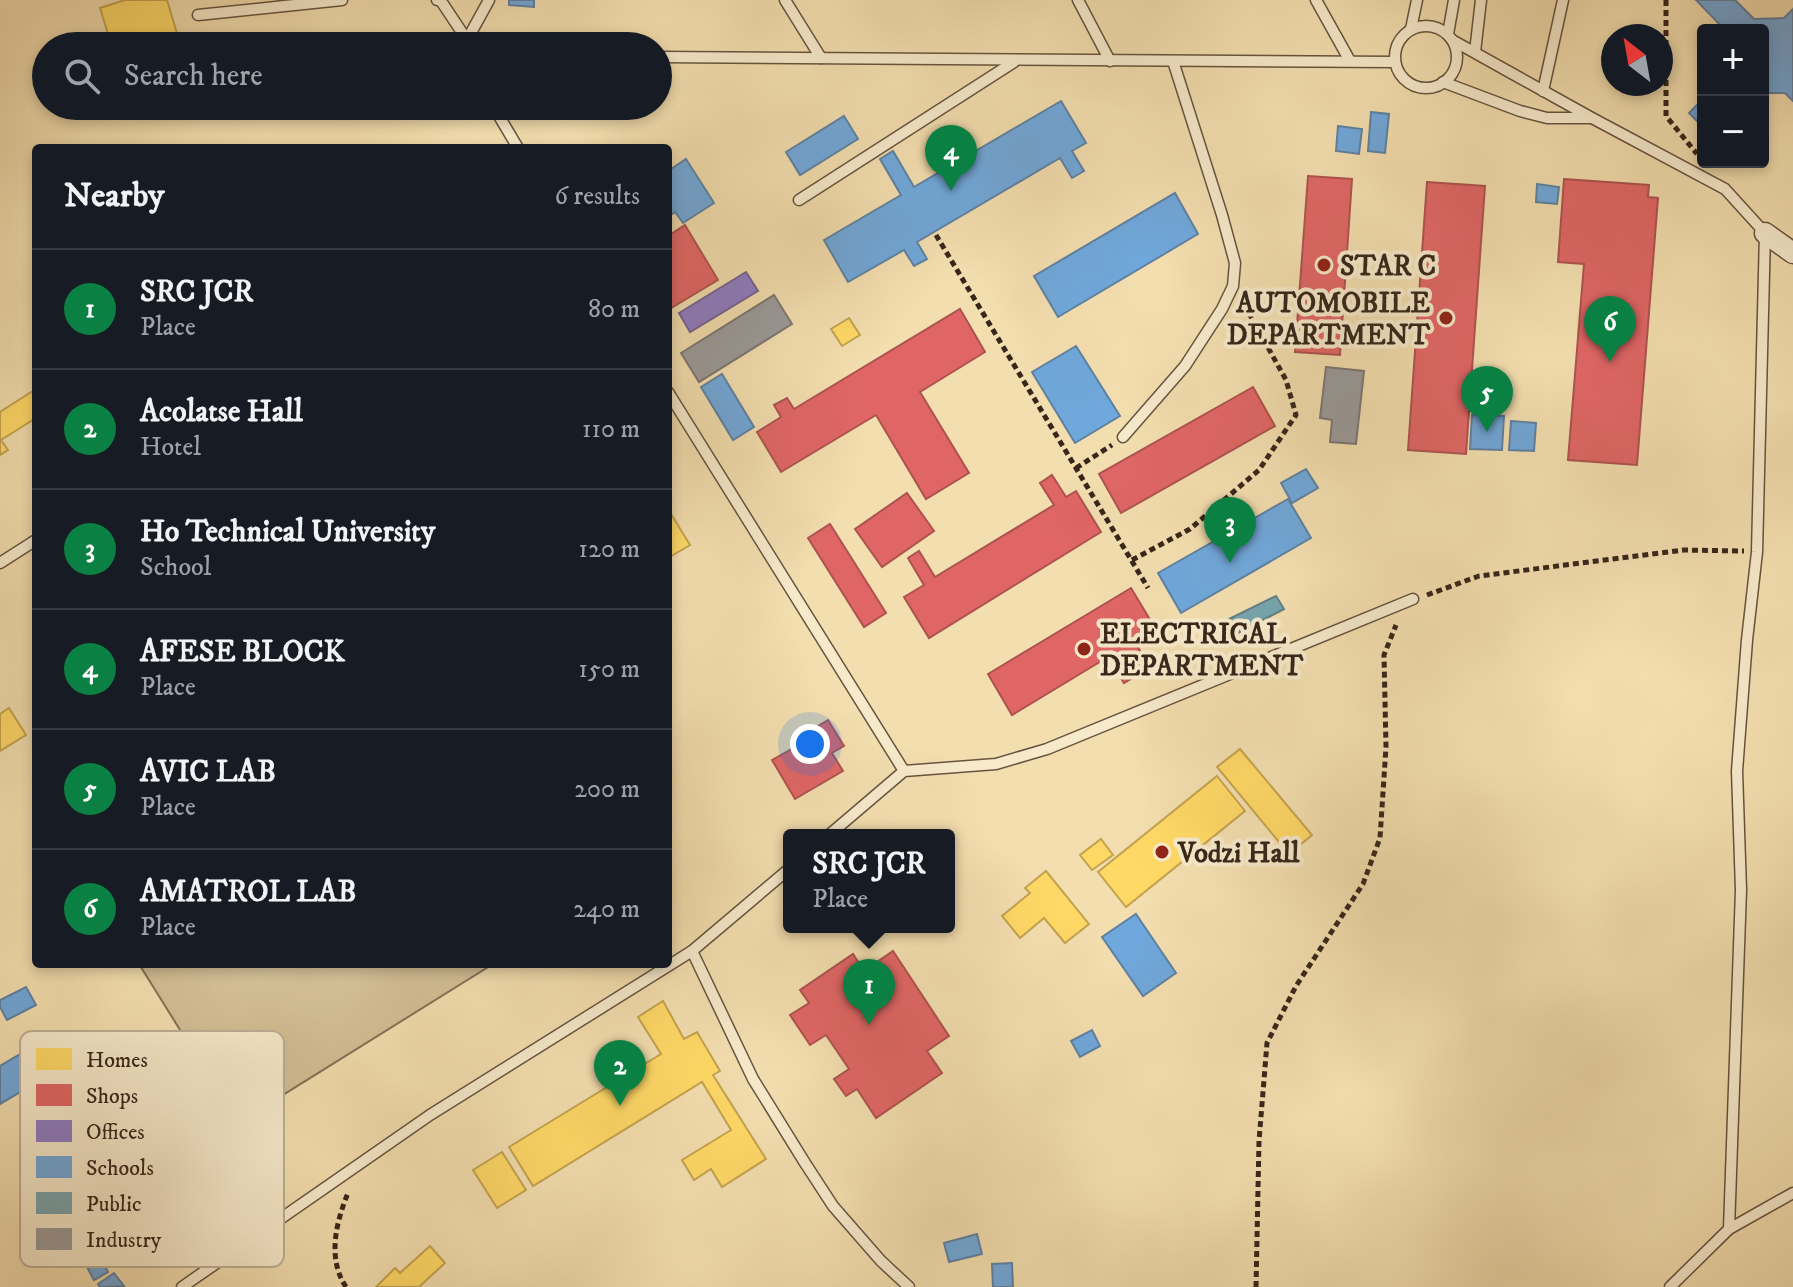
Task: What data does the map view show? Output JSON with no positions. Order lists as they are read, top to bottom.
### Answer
{
  "places": [
    "STAR C",
    "AUTOMOBILE DEPARTMENT",
    "ELECTRICAL DEPARTMENT",
    "Vodzi Hall"
  ],
  "legend": [
    "Homes",
    "Shops",
    "Offices",
    "Schools",
    "Public",
    "Industry"
  ],
  "north": "top left",
  "page": {
    "map_buttons": ["+", "−"],
    "search": "Search here",
    "pins": [
      "4",
      "6",
      "5",
      "3",
      "1",
      "2"
    ],
    "heading": ["Nearby", "6 results"],
    "list": [
      {
        "mark": "1",
        "name": "SRC JCR",
        "note": "Place",
        "value": "80 m"
      },
      {
        "mark": "2",
        "name": "Acolatse Hall",
        "note": "Hotel",
        "value": "110 m"
      },
      {
        "mark": "3",
        "name": "Ho Technical University",
        "note": "School",
        "value": "120 m"
      },
      {
        "mark": "4",
        "name": "AFESE BLOCK",
        "note": "Place",
        "value": "150 m"
      },
      {
        "mark": "5",
        "name": "AVIC LAB",
        "note": "Place",
        "value": "200 m"
      },
      {
        "mark": "6",
        "name": "AMATROL LAB",
        "note": "Place",
        "value": "240 m"
      }
    ],
    "popup": ["SRC JCR", "Place"]
  }
}
